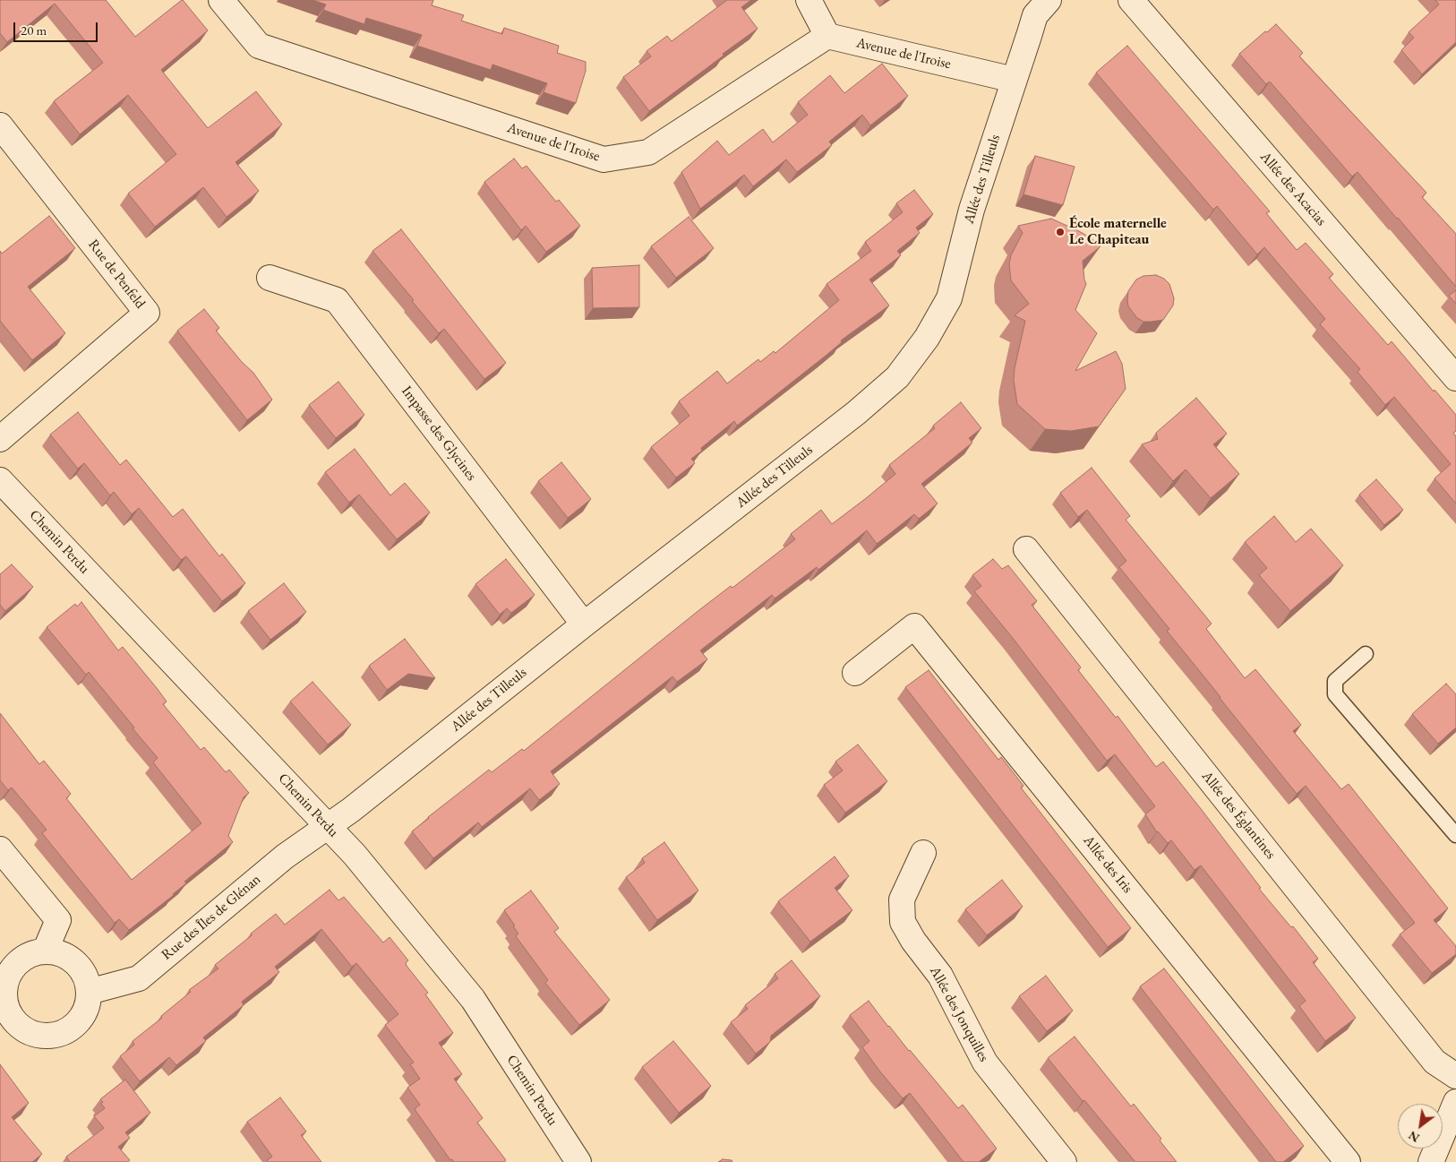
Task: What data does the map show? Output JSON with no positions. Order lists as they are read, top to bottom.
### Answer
{
  "streets": {
    "street": [
      "Avenue de l'Iroise",
      "Allée des Tilleuls",
      "Allée des Acacias",
      "Rue de Penfeld",
      "Impasse des Glycines",
      "Chemin Perdu",
      "Allée des Églantines",
      "Allée des Iris",
      "Rue des Îles de Glénan",
      "Allée des Jonquilles"
    ]
  },
  "crossings": [
    ["Avenue de l'Iroise", "Allée des Tilleuls"],
    ["Allée des Tilleuls", "Impasse des Glycines"],
    ["Allée des Tilleuls", "Chemin Perdu"],
    ["Allée des Tilleuls", "Rue des Îles de Glénan"],
    ["Chemin Perdu", "Rue des Îles de Glénan"]
  ],
  "places": ["École maternelle Le Chapiteau"],
  "scale_bar": "20 m",
  "north": "bottom left"
}
